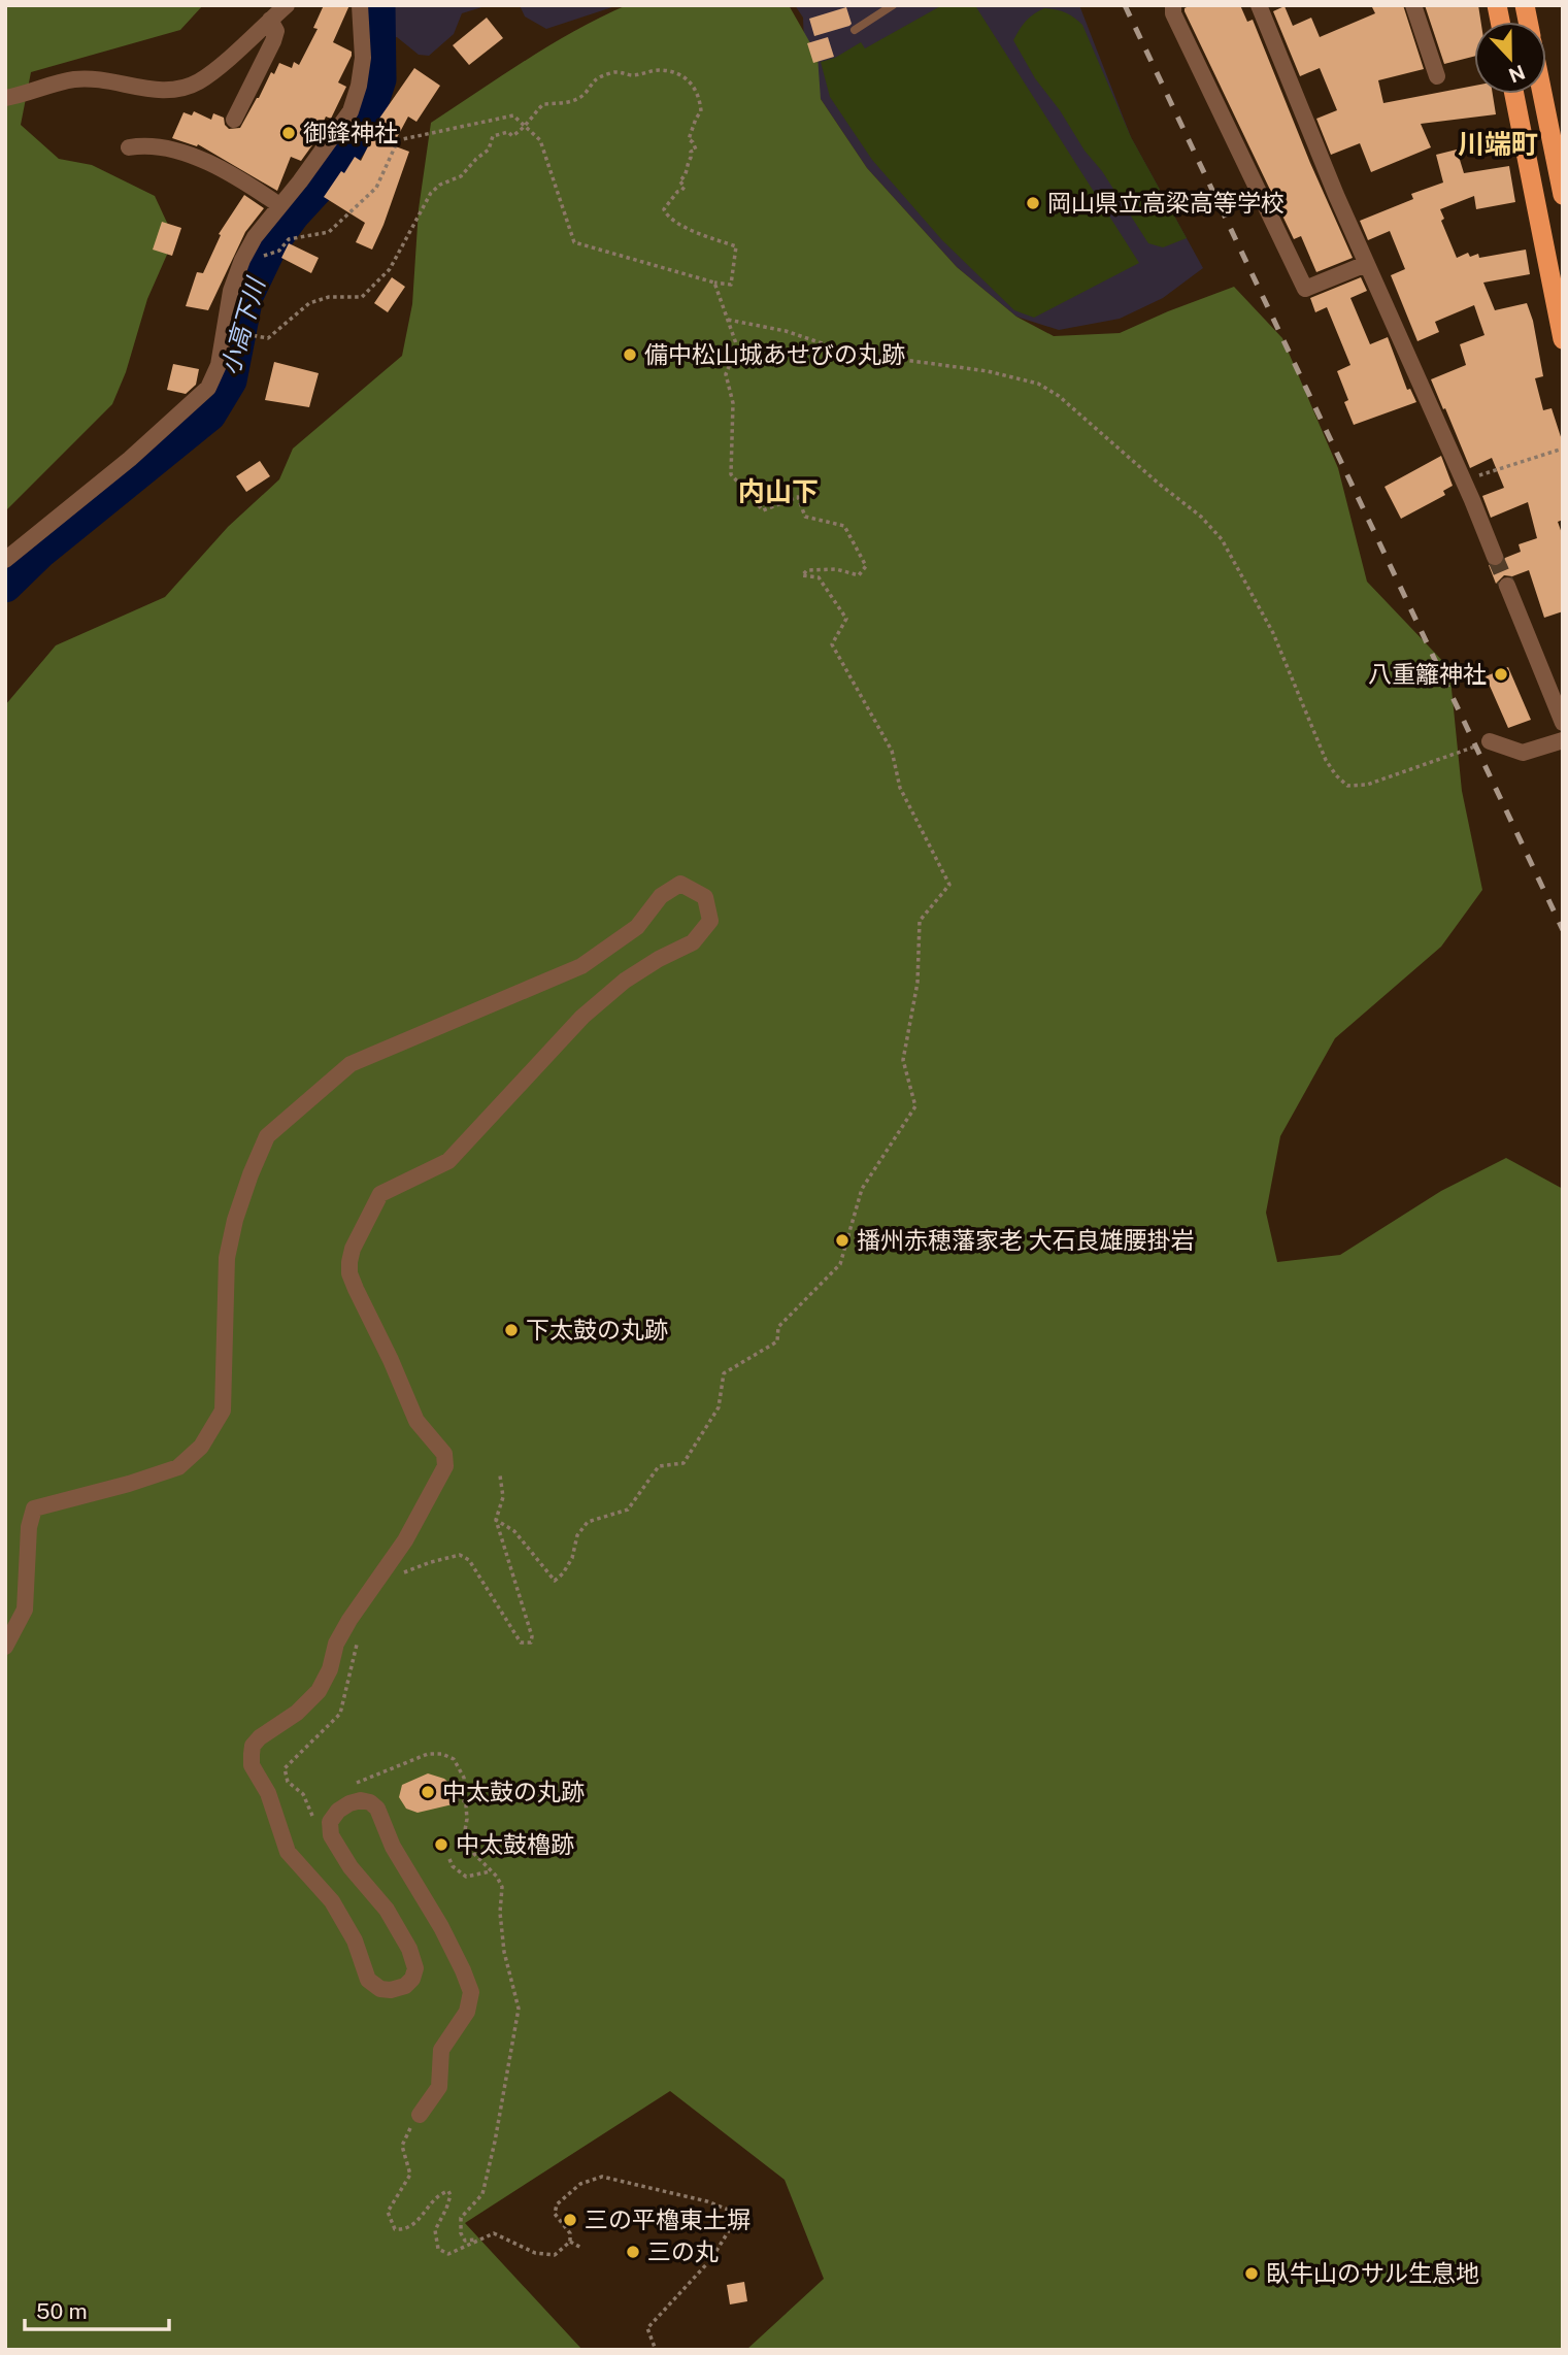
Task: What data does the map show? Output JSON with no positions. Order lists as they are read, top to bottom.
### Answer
{
  "districts": ["川端町", "内山下"],
  "water": ["小高下川"],
  "places": [
    "御鋒神社",
    "岡山県立高梁高等学校",
    "備中松山城あせびの丸跡",
    "八重籬神社",
    "播州赤穂藩家老 大石良雄腰掛岩",
    "下太鼓の丸跡",
    "中太鼓の丸跡",
    "中太鼓櫓跡",
    "三の平櫓東土塀",
    "三の丸",
    "臥牛山のサル生息地"
  ],
  "scale_bar": "50 m",
  "north": "bottom"
}
